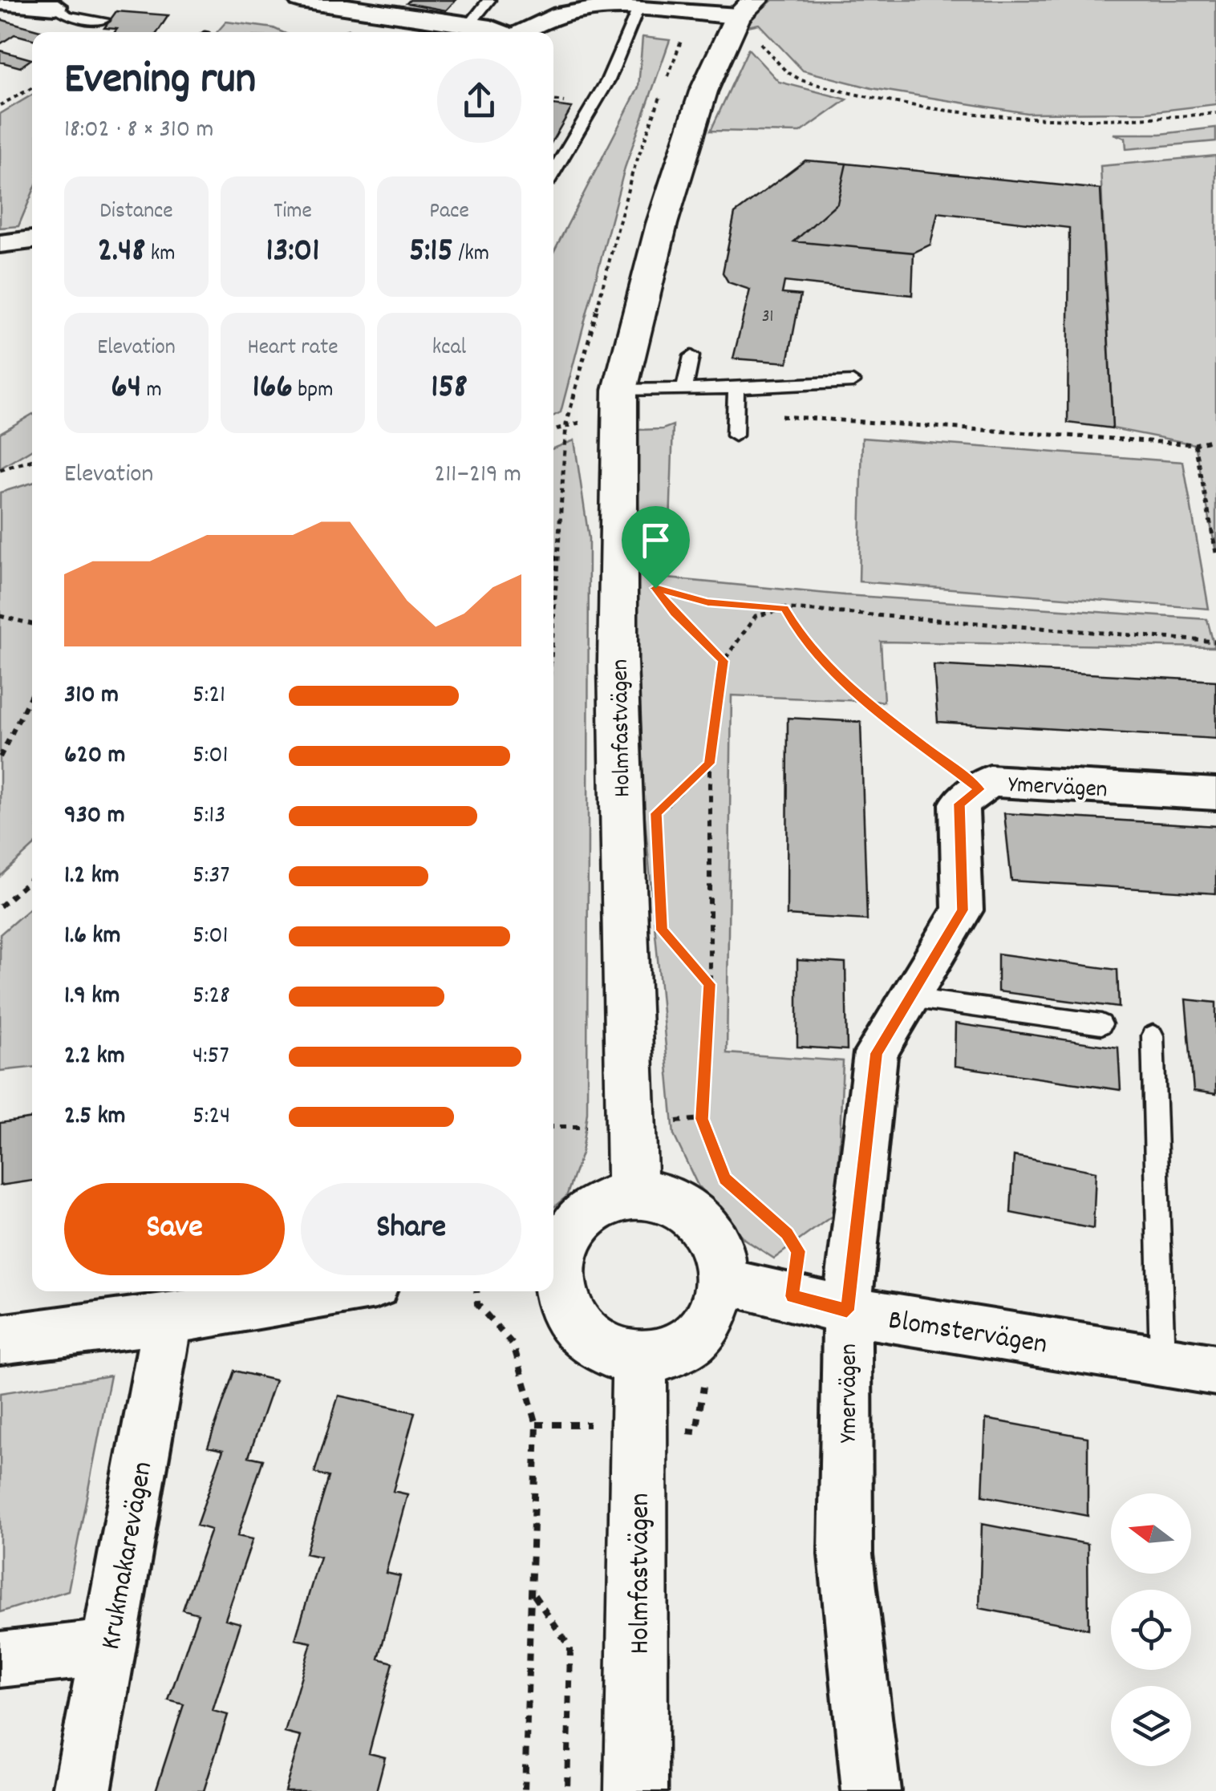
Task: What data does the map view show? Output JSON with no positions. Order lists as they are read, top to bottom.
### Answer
{
  "streets": {
    "street": [
      "Holmfastvägen",
      "Ymervägen",
      "Blomstervägen",
      "Krukmakarevägen"
    ]
  },
  "crossings": [
    ["Ymervägen", "Blomstervägen"]
  ],
  "house_numbers": ["31"],
  "north": "left",
  "page": {
    "heading": ["Evening run", "18:02 · 8 × 310 m"],
    "stats": [
      ["Distance", "2.48 km"],
      ["Time", "13:01"],
      ["Pace", "5:15 /km"],
      ["Elevation", "64 m"],
      ["Heart rate", "166 bpm"],
      ["kcal", "158"]
    ],
    "chart": ["Elevation", "211–219 m"],
    "list": [
      {
        "name": "310 m",
        "note": "5:21"
      },
      {
        "name": "620 m",
        "note": "5:01"
      },
      {
        "name": "930 m",
        "note": "5:13"
      },
      {
        "name": "1.2 km",
        "note": "5:37"
      },
      {
        "name": "1.6 km",
        "note": "5:01"
      },
      {
        "name": "1.9 km",
        "note": "5:28"
      },
      {
        "name": "2.2 km",
        "note": "4:57"
      },
      {
        "name": "2.5 km",
        "note": "5:24"
      }
    ],
    "buttons": ["Save", "Share"]
  }
}
